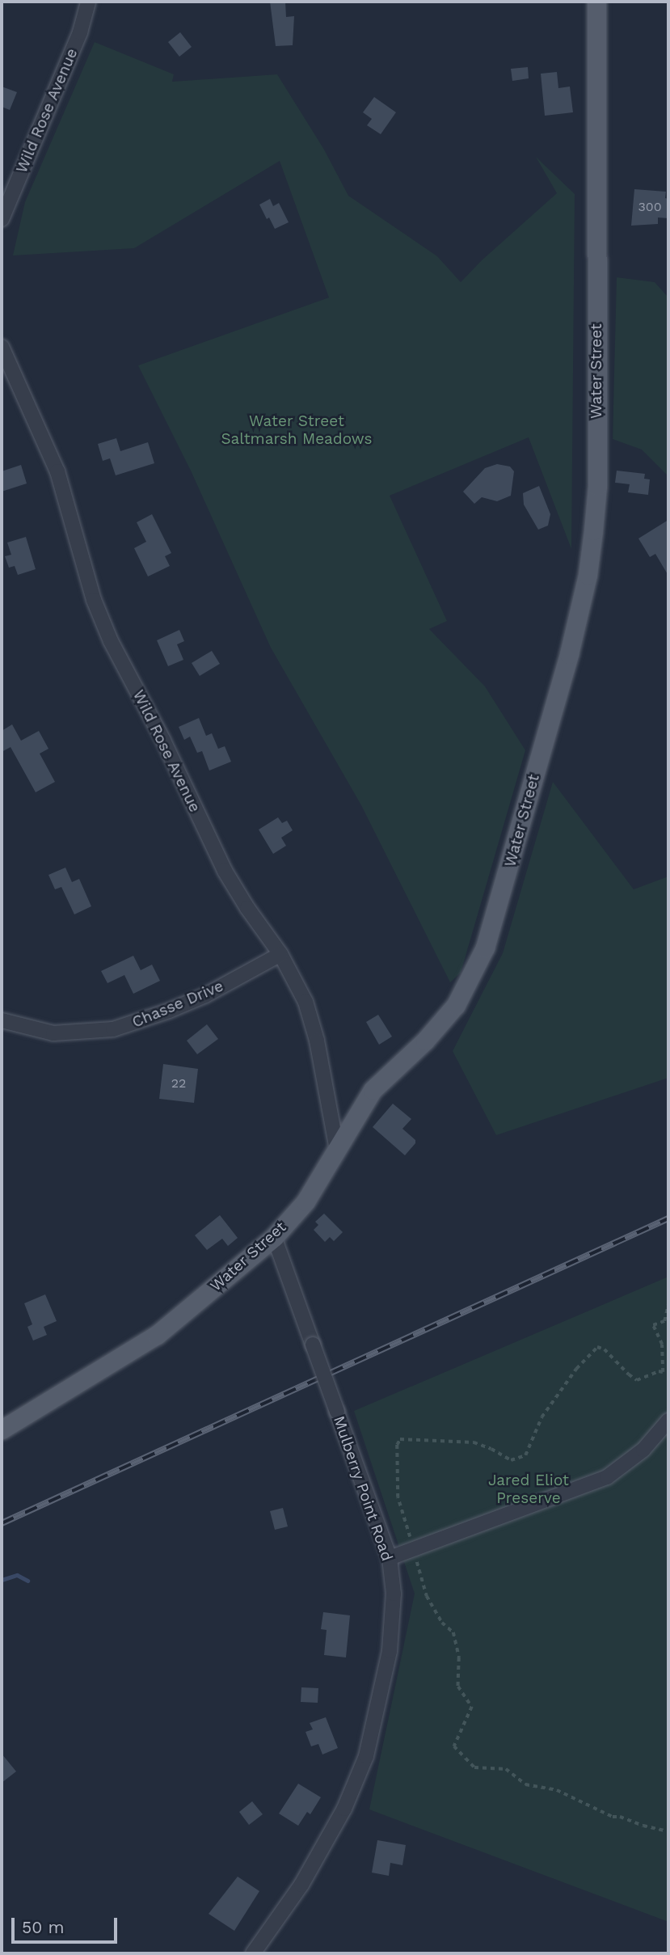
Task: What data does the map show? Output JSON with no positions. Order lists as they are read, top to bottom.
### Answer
{
  "streets": {
    "main road": ["Water Street"],
    "street": ["Wild Rose Avenue", "Chasse Drive", "Mulberry Point Road"]
  },
  "crossings": [
    ["Wild Rose Avenue", "Water Street"],
    ["Wild Rose Avenue", "Chasse Drive"],
    ["Water Street", "Mulberry Point Road"]
  ],
  "parks": ["Water Street Saltmarsh Meadows", "Jared Eliot Preserve"],
  "house_numbers": ["300", "22"],
  "scale_bar": "50 m"
}
